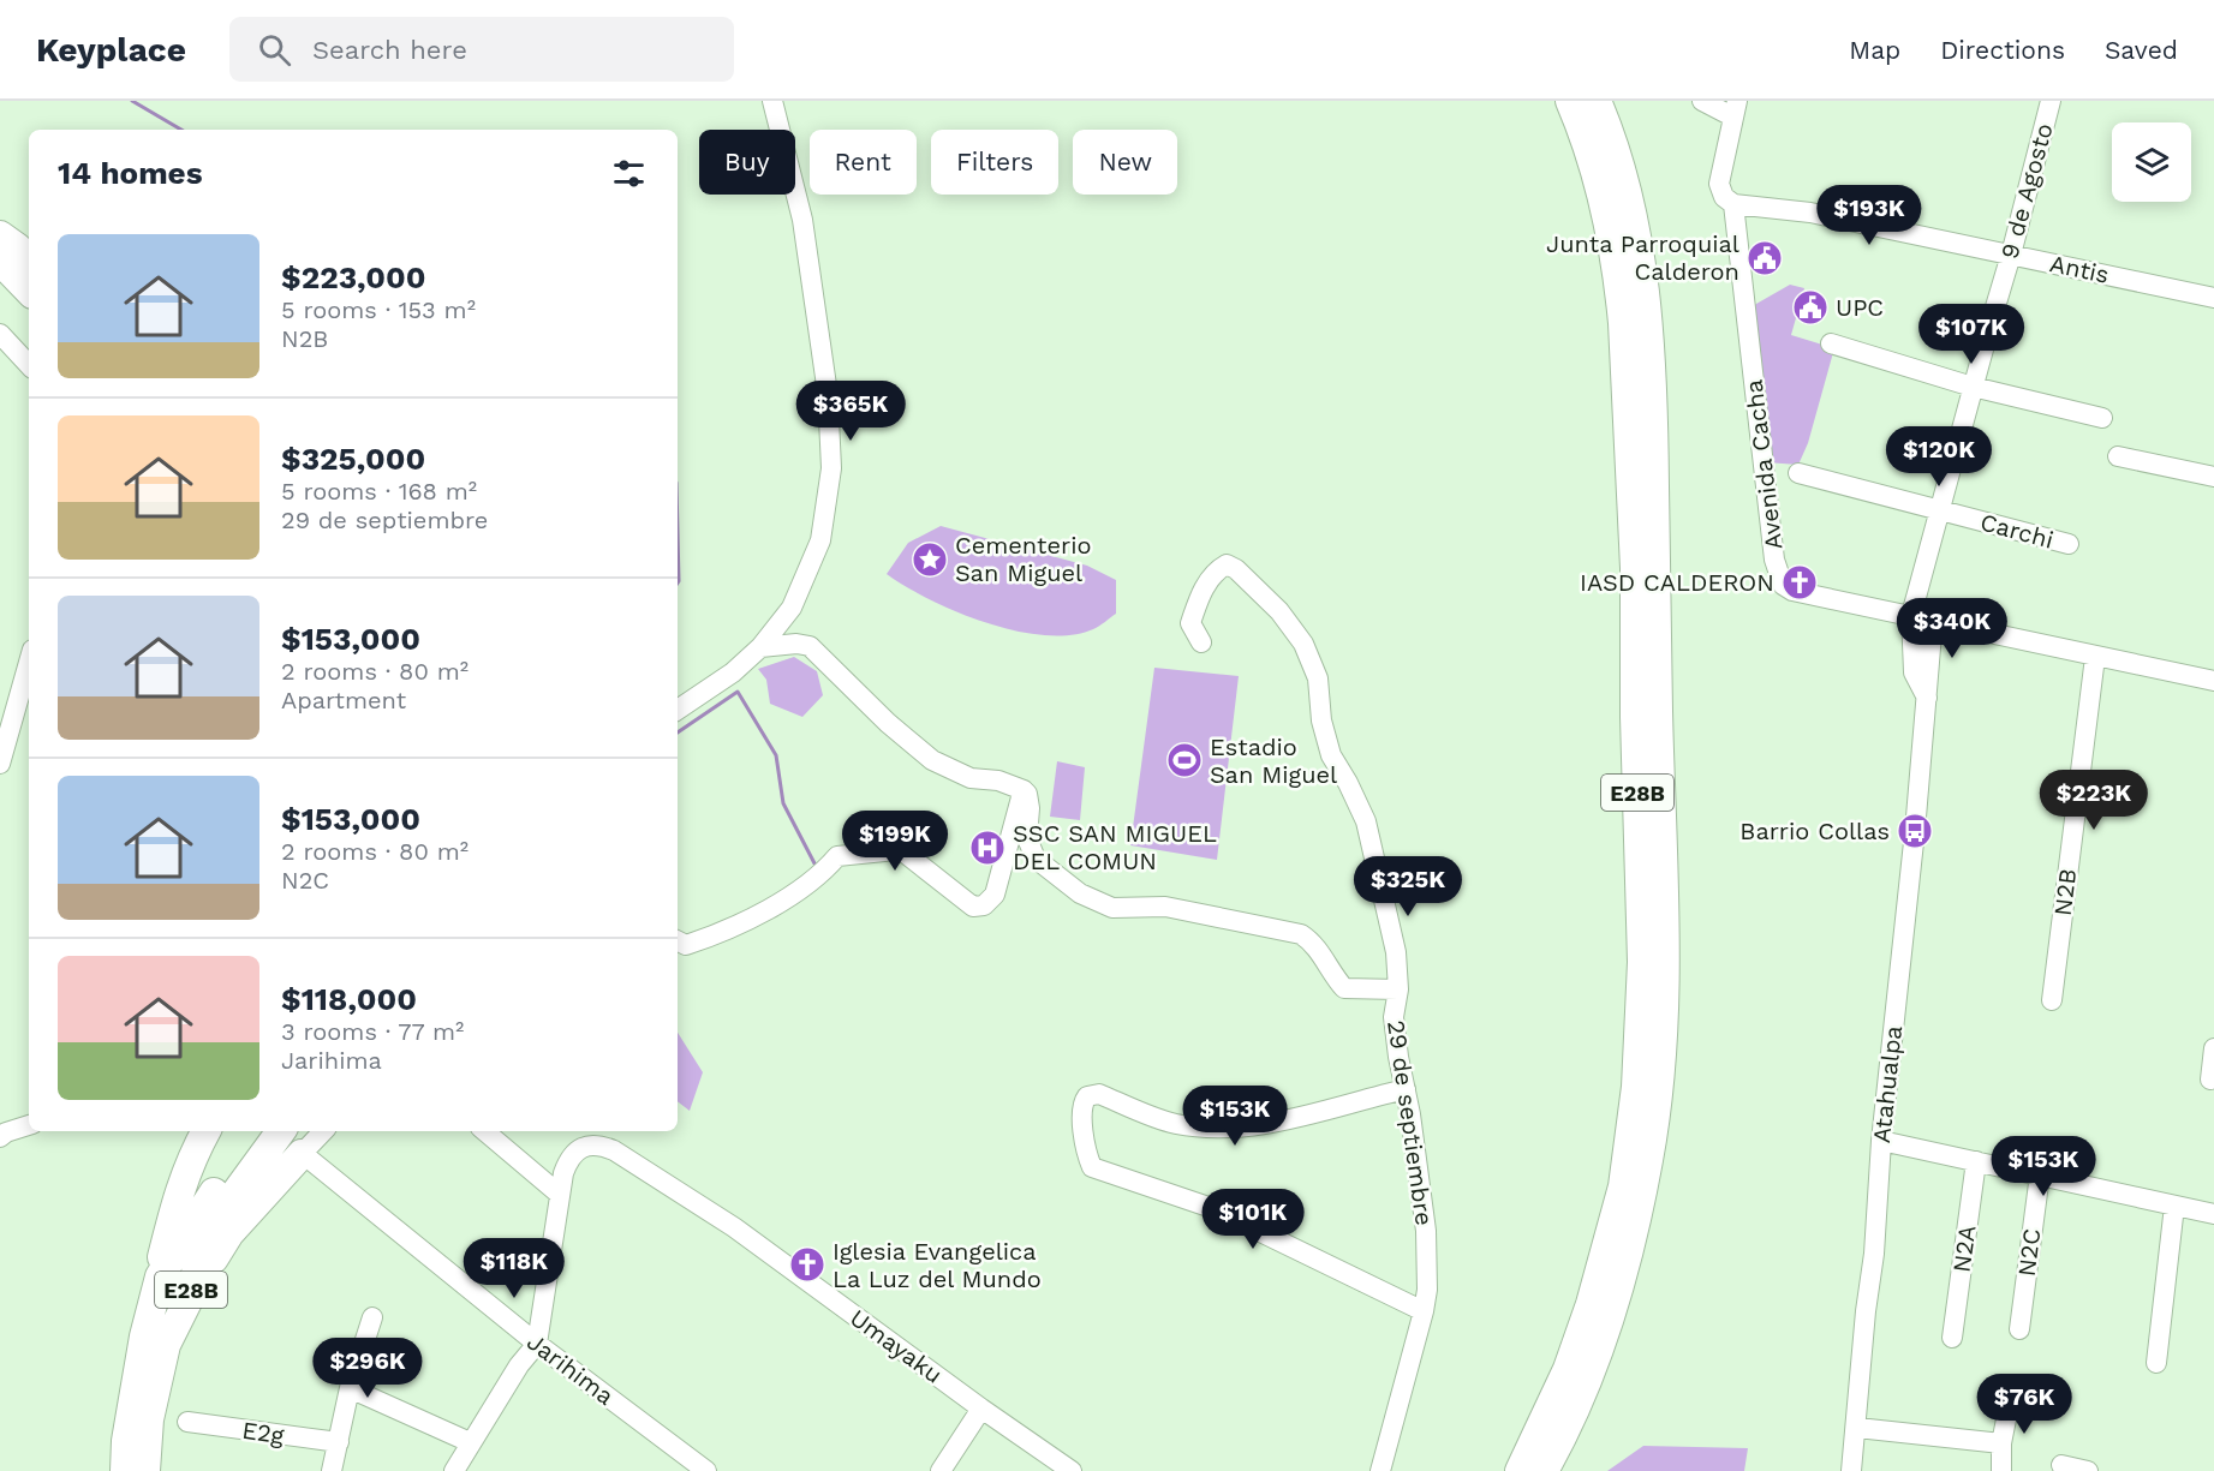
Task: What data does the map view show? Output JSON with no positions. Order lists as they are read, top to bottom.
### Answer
{
  "streets": {
    "highway": ["E28B"],
    "street": [
      "9 de Agosto",
      "Antis",
      "Avenida Cacha",
      "Carchi",
      "N2B",
      "Atahualpa",
      "29 de septiembre",
      "N2A",
      "N2C",
      "Umayaku",
      "Jarihima",
      "E2g"
    ]
  },
  "crossings": [
    ["9 de Agosto", "Antis"],
    ["9 de Agosto", "Avenida Cacha"],
    ["9 de Agosto", "Carchi"],
    ["Antis", "Avenida Cacha"],
    ["Avenida Cacha", "N2B"],
    ["Avenida Cacha", "Atahualpa"]
  ],
  "places": {
    "public building": ["Junta Parroquial Calderon", "UPC"],
    "place": ["Cementerio San Miguel"],
    "church": ["IASD CALDERON", "Iglesia Evangelica La Luz del Mundo"],
    "sports": ["Estadio San Miguel"],
    "bus stop": ["Barrio Collas"],
    "hospital": ["SSC SAN MIGUEL DEL COMUN"]
  },
  "page": {
    "header": "Keyplace",
    "search": "Search here",
    "nav": ["Map", "Directions", "Saved"],
    "chip": [
      "Buy",
      "Rent",
      "Filters",
      "New"
    ],
    "heading": "14 homes",
    "price": [
      "$193K",
      "$107K",
      "$365K",
      "$120K",
      "$340K",
      "$223K",
      "$199K",
      "$325K",
      "$153K",
      "$153K",
      "$101K",
      "$118K",
      "$296K",
      "$76K"
    ],
    "list": [
      {
        "name": "$223,000",
        "note": "5 rooms · 153 m² · N2B"
      },
      {
        "name": "$325,000",
        "note": "5 rooms · 168 m² · 29 de septiembre"
      },
      {
        "name": "$153,000",
        "note": "2 rooms · 80 m² · Apartment"
      },
      {
        "name": "$153,000",
        "note": "2 rooms · 80 m² · N2C"
      },
      {
        "name": "$118,000",
        "note": "3 rooms · 77 m² · Jarihima"
      }
    ]
  }
}
